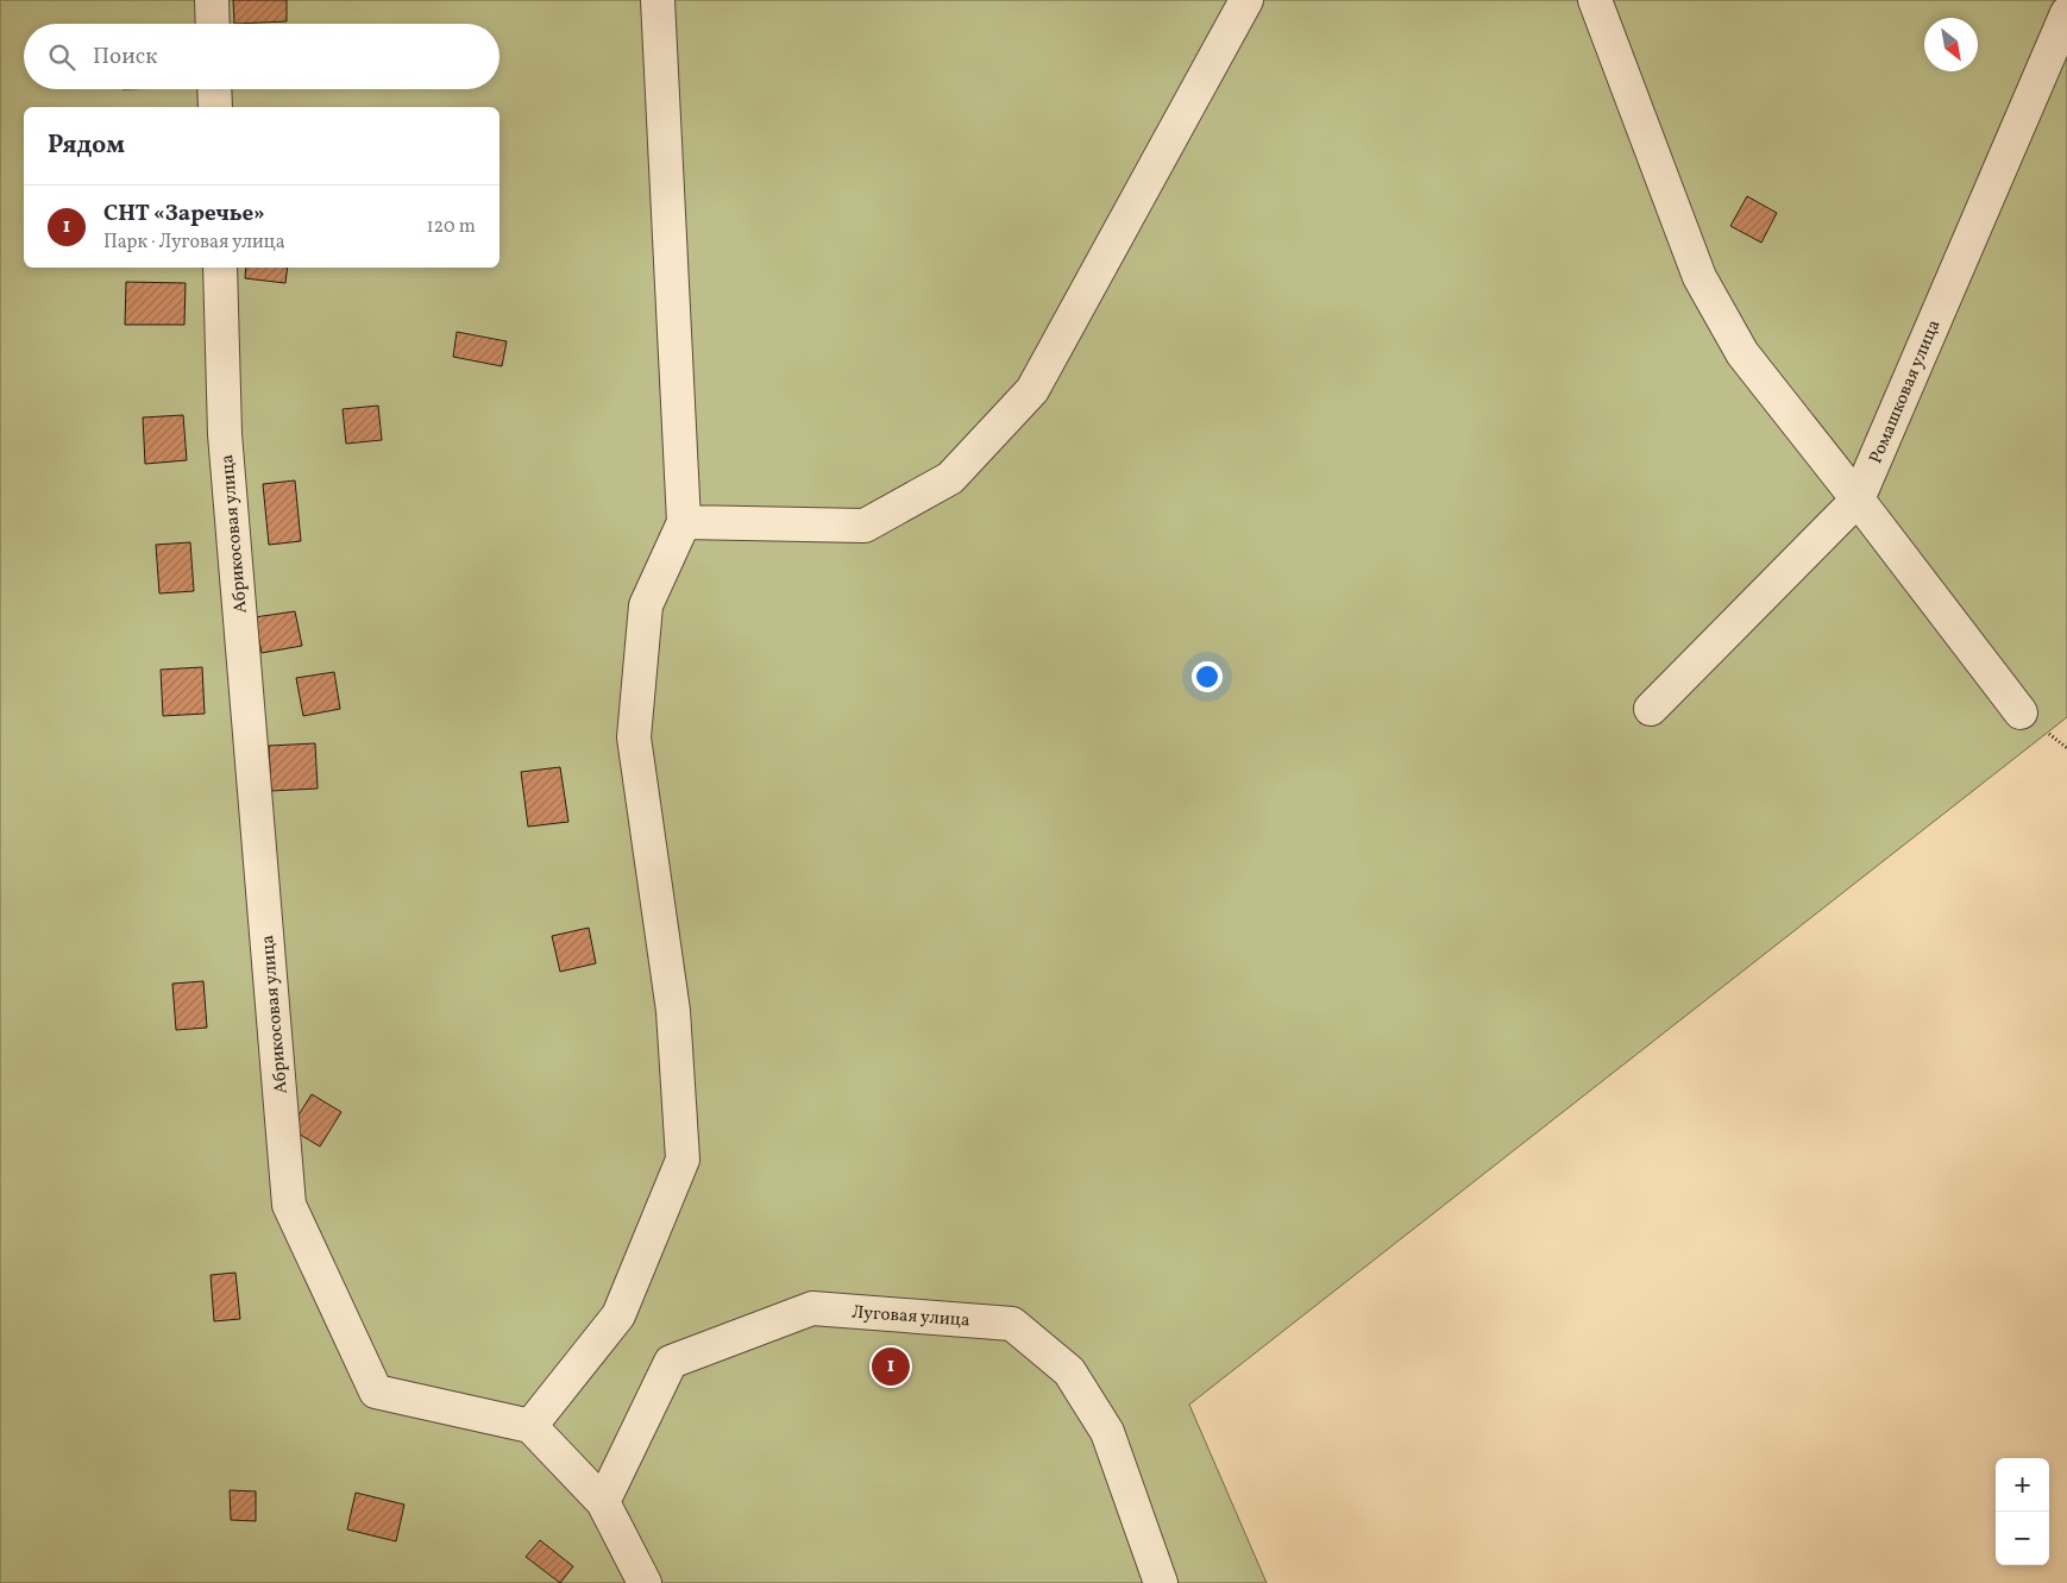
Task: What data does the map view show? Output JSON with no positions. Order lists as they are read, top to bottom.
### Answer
{
  "streets": {
    "street": ["Ромашковая улица", "Абрикосовая улица", "Луговая улица"]
  },
  "north": "bottom right",
  "page": {
    "search": "Поиск",
    "heading": "Рядом",
    "list": [
      {
        "mark": "1",
        "name": "СНТ «Заречье»",
        "note": "Парк · Луговая улица",
        "value": "120 m"
      }
    ],
    "pins": "1",
    "map_buttons": ["+", "−"]
  }
}
